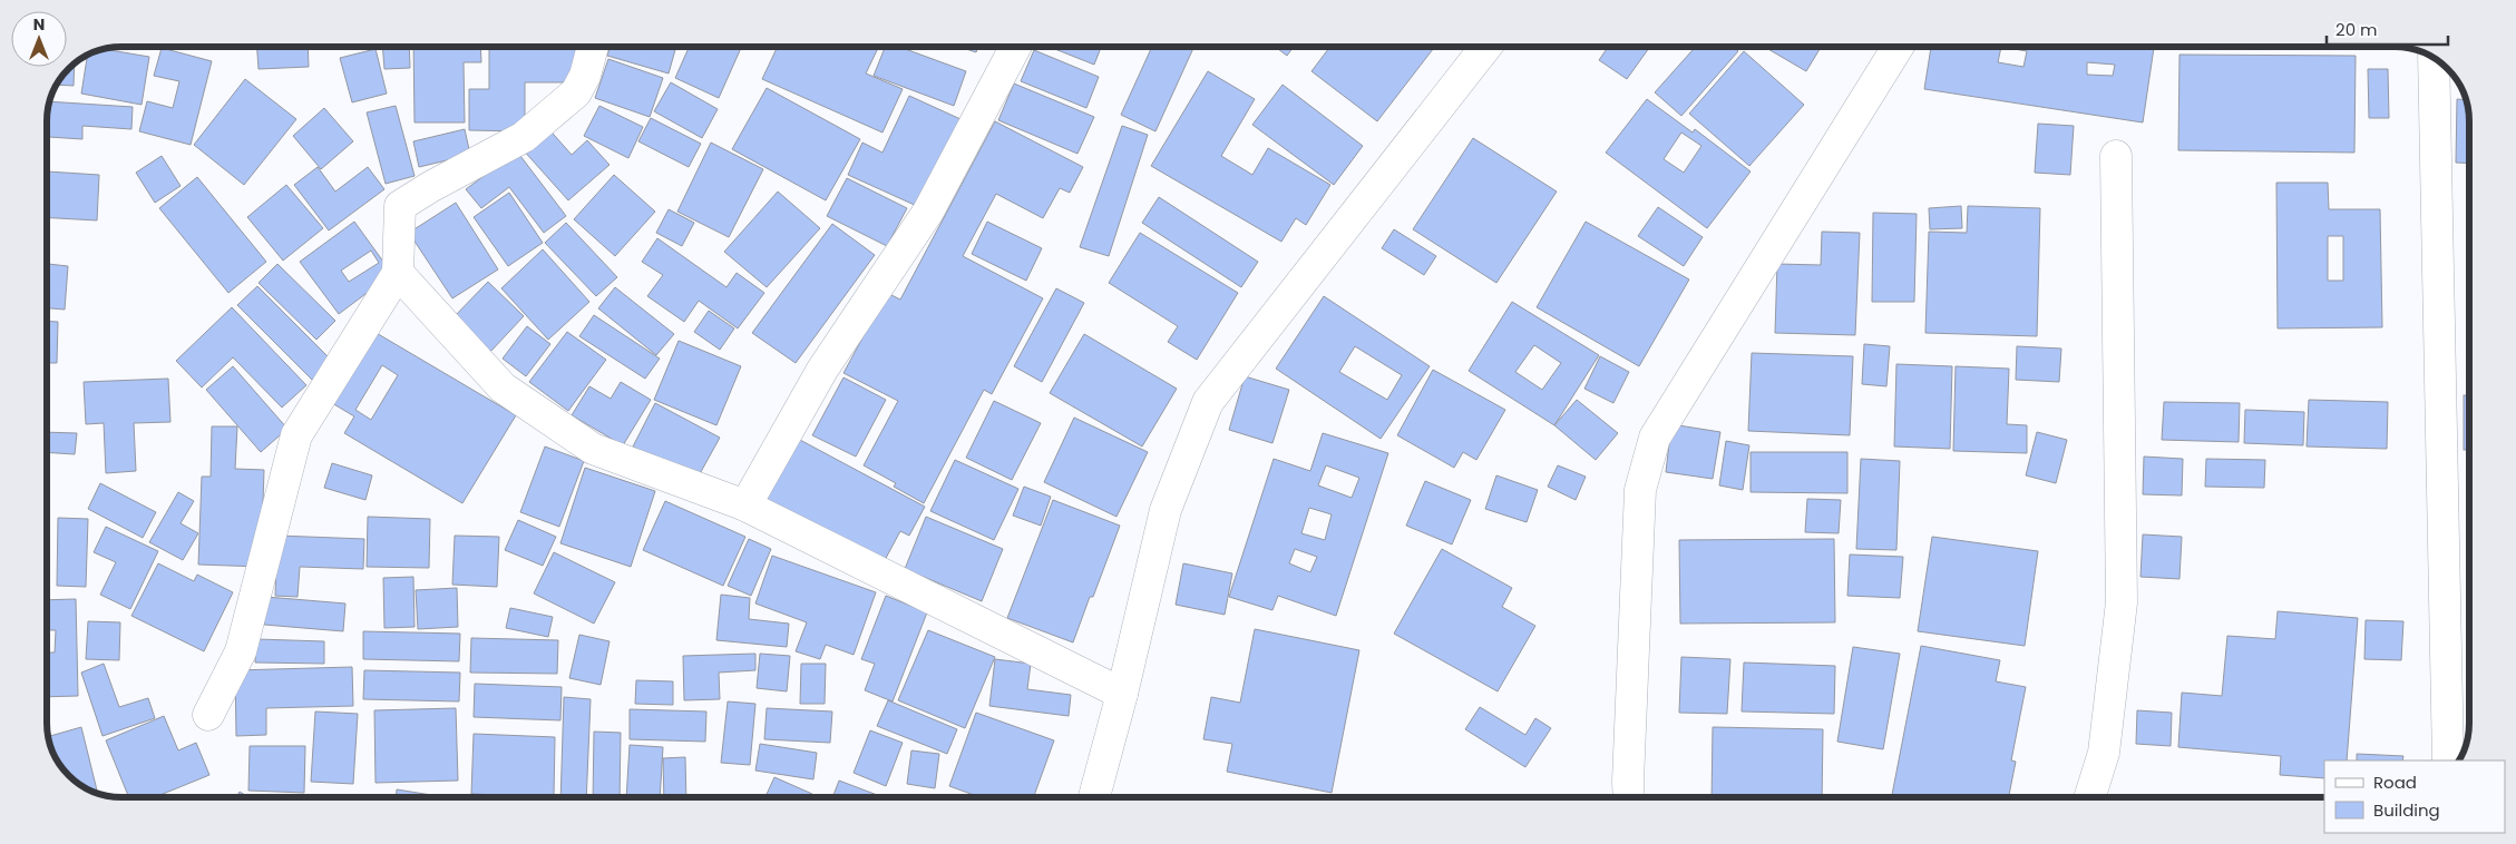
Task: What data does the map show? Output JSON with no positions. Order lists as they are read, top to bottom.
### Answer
{
  "legend": ["Road", "Building"],
  "scale_bar": "20 m",
  "north": "top"
}
